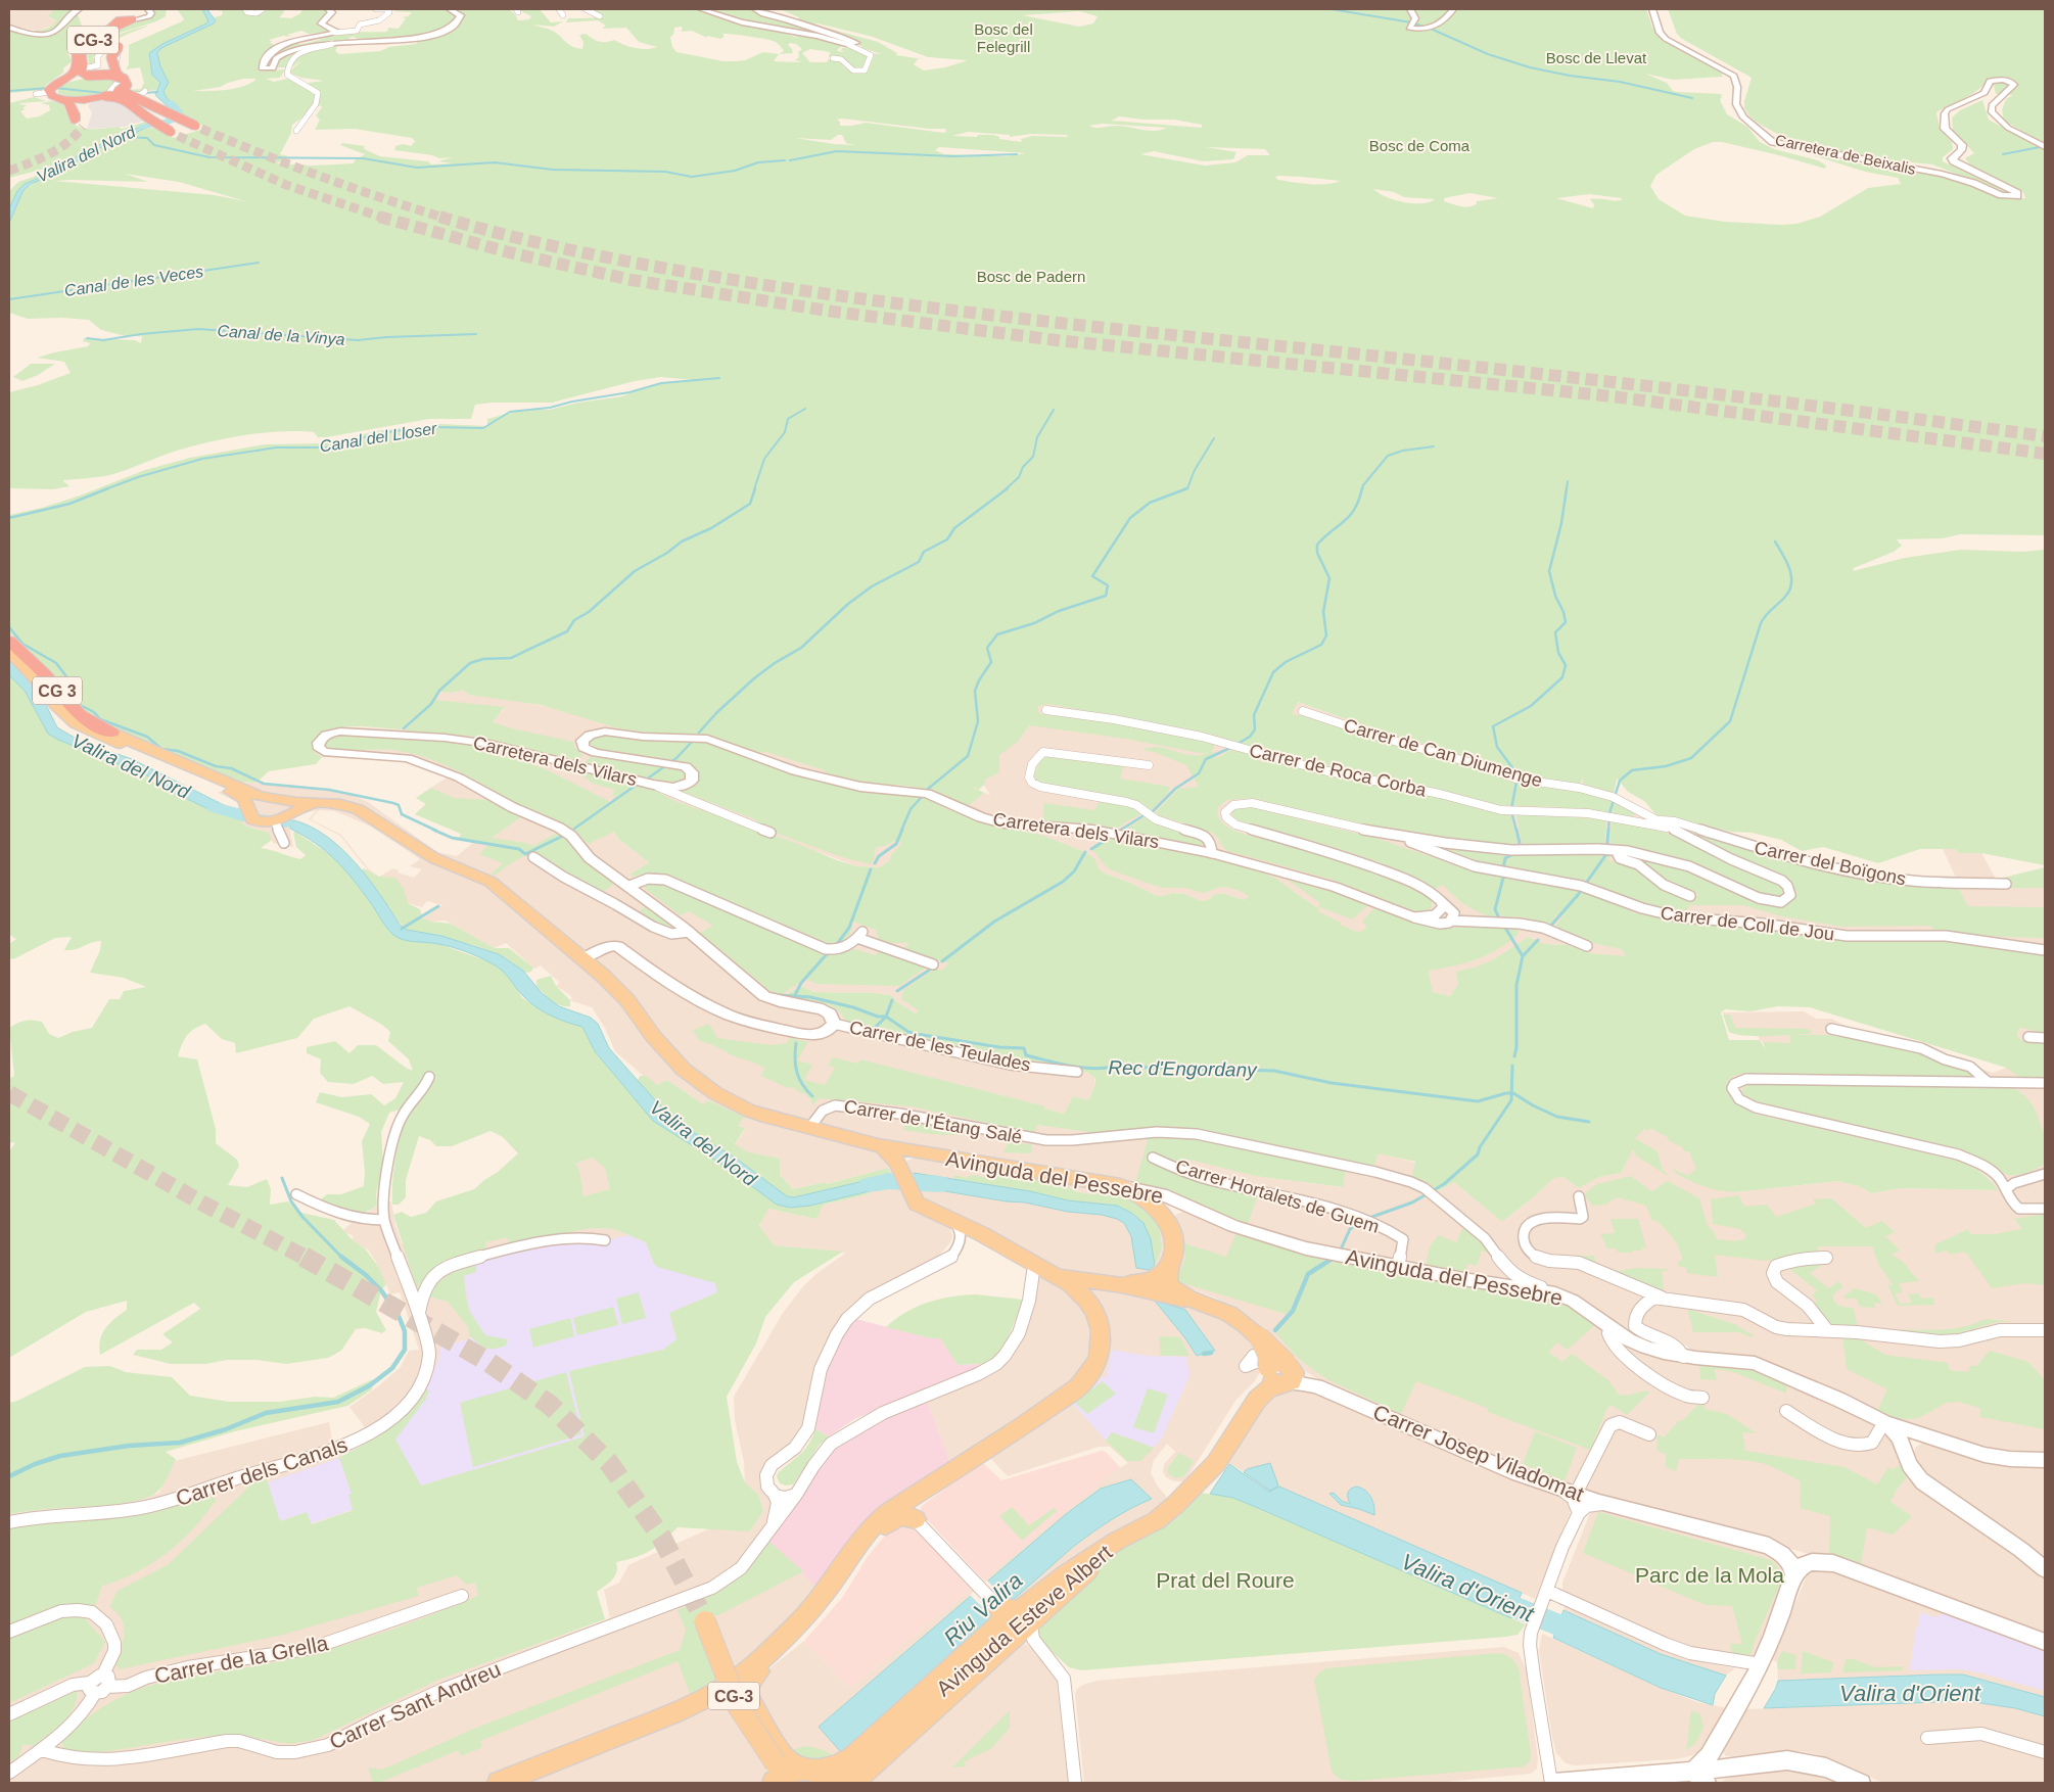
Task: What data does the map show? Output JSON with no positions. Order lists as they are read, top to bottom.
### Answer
{
  "streets": {
    "highway": ["CG-3", "CG 3"],
    "main road": [
      "Carretera de Beixalis",
      "Carretera dels Vilars",
      "Avinguda del Pessebre",
      "Carrer Josep Viladomat",
      "Avinguda Esteve Albert"
    ],
    "street": [
      "Carrer de Can Diumenge",
      "Carrer de Roca Corba",
      "Carrer del Boïgons",
      "Carrer de Coll de Jou",
      "Carrer de les Teulades",
      "Carrer de l'Étang Salé",
      "Carrer Hortalets de Guem",
      "Carrer dels Canals",
      "Carrer de la Grella",
      "Carrer Sant Andreu"
    ]
  },
  "crossings": [
    ["Carrer de Can Diumenge", "Carrer de Roca Corba"],
    ["Carrer de Can Diumenge", "Carrer del Boïgons"],
    ["Carretera dels Vilars", "Carrer de les Teulades"],
    ["Carrer de l'Étang Salé", "Avinguda del Pessebre"],
    ["Avinguda del Pessebre", "Carrer Hortalets de Guem"]
  ],
  "water": [
    "Valira del Nord",
    "Canal de les Veces",
    "Canal de la Vinya",
    "Canal del Lloser",
    "Rec d'Engordany",
    "Valira d'Orient",
    "Riu Valira"
  ],
  "parks": [
    "Bosc del Felegrill",
    "Bosc de Llevat",
    "Bosc de Coma",
    "Bosc de Padern",
    "Parc de la Mola",
    "Prat del Roure"
  ]
}
